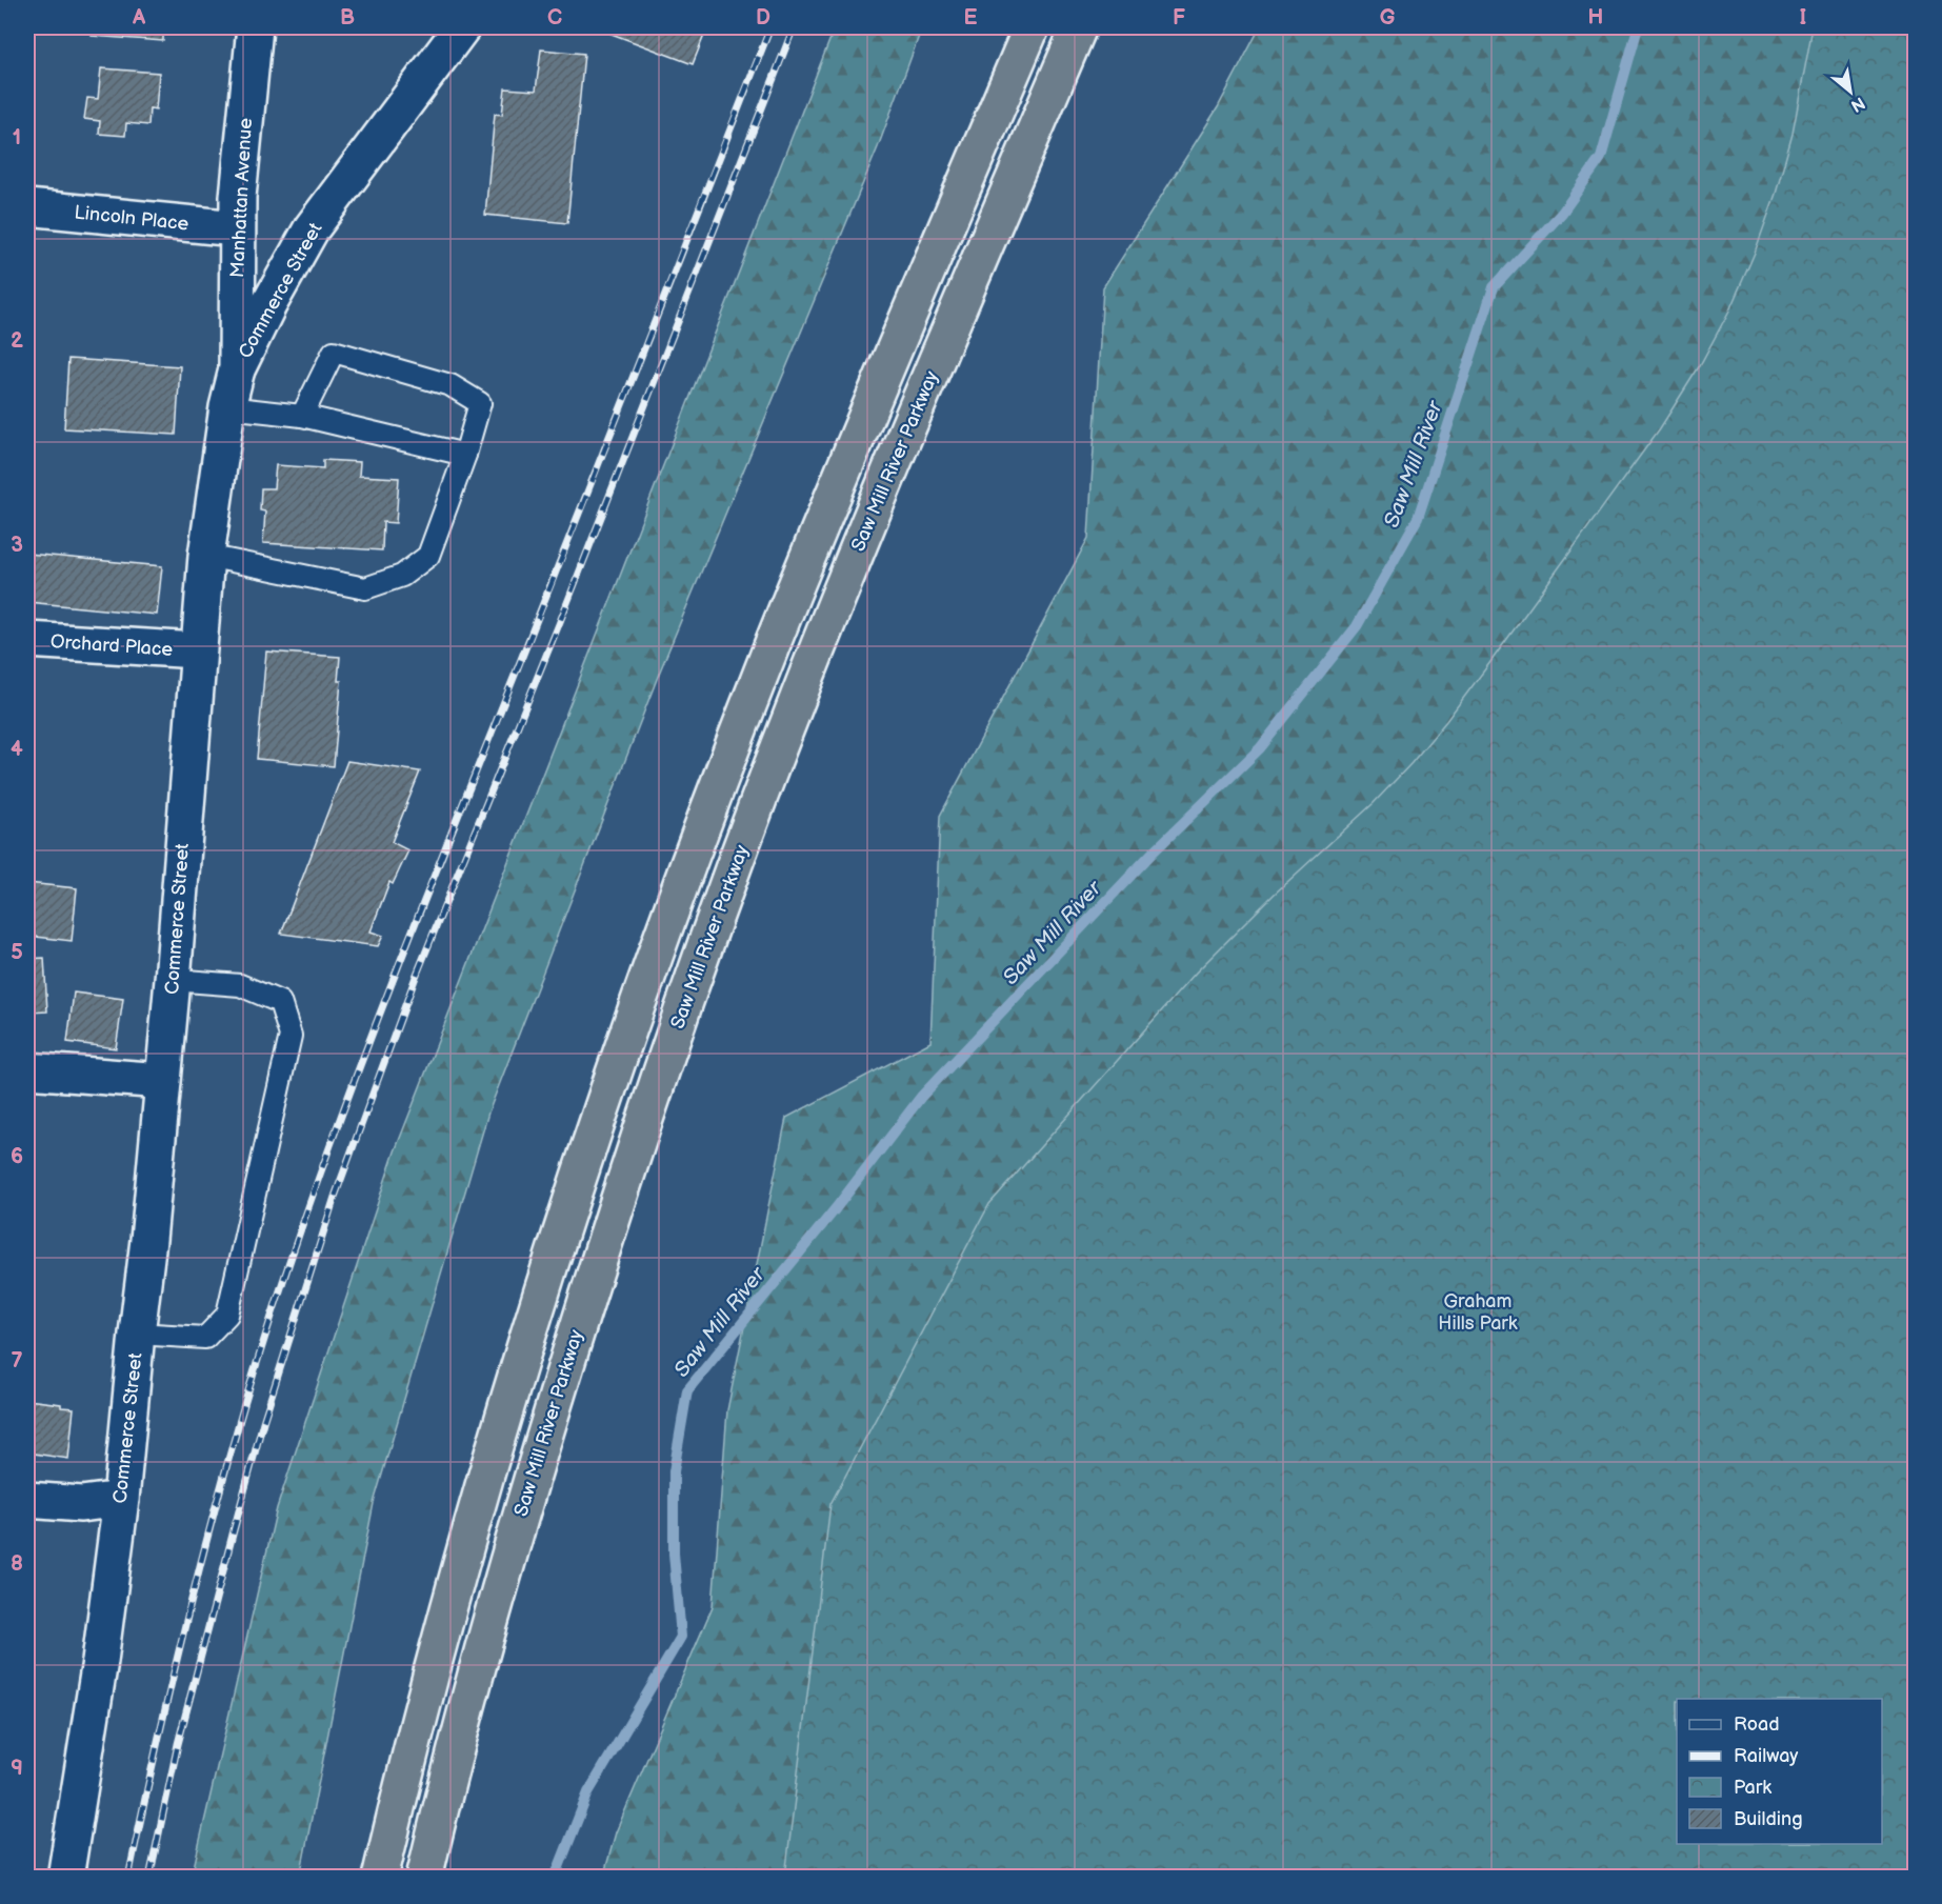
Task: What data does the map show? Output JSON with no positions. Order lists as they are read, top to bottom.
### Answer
{
  "streets": {
    "highway": ["Saw Mill River Parkway"],
    "main road": [
      "Manhattan Avenue",
      "Lincoln Place",
      "Commerce Street",
      "Orchard Place"
    ]
  },
  "crossings": [
    ["Manhattan Avenue", "Lincoln Place"],
    ["Manhattan Avenue", "Commerce Street"],
    ["Commerce Street", "Orchard Place"]
  ],
  "water": ["Saw Mill River"],
  "parks": ["Graham Hills Park"],
  "legend": [
    "Road",
    "Railway",
    "Park",
    "Building"
  ],
  "north": "bottom right",
  "grid": {
    "columns": [
      "A",
      "B",
      "C",
      "D",
      "E",
      "F",
      "G",
      "H",
      "I"
    ],
    "rows": [
      "1",
      "2",
      "3",
      "4",
      "5",
      "6",
      "7",
      "8",
      "9"
    ]
  }
}
